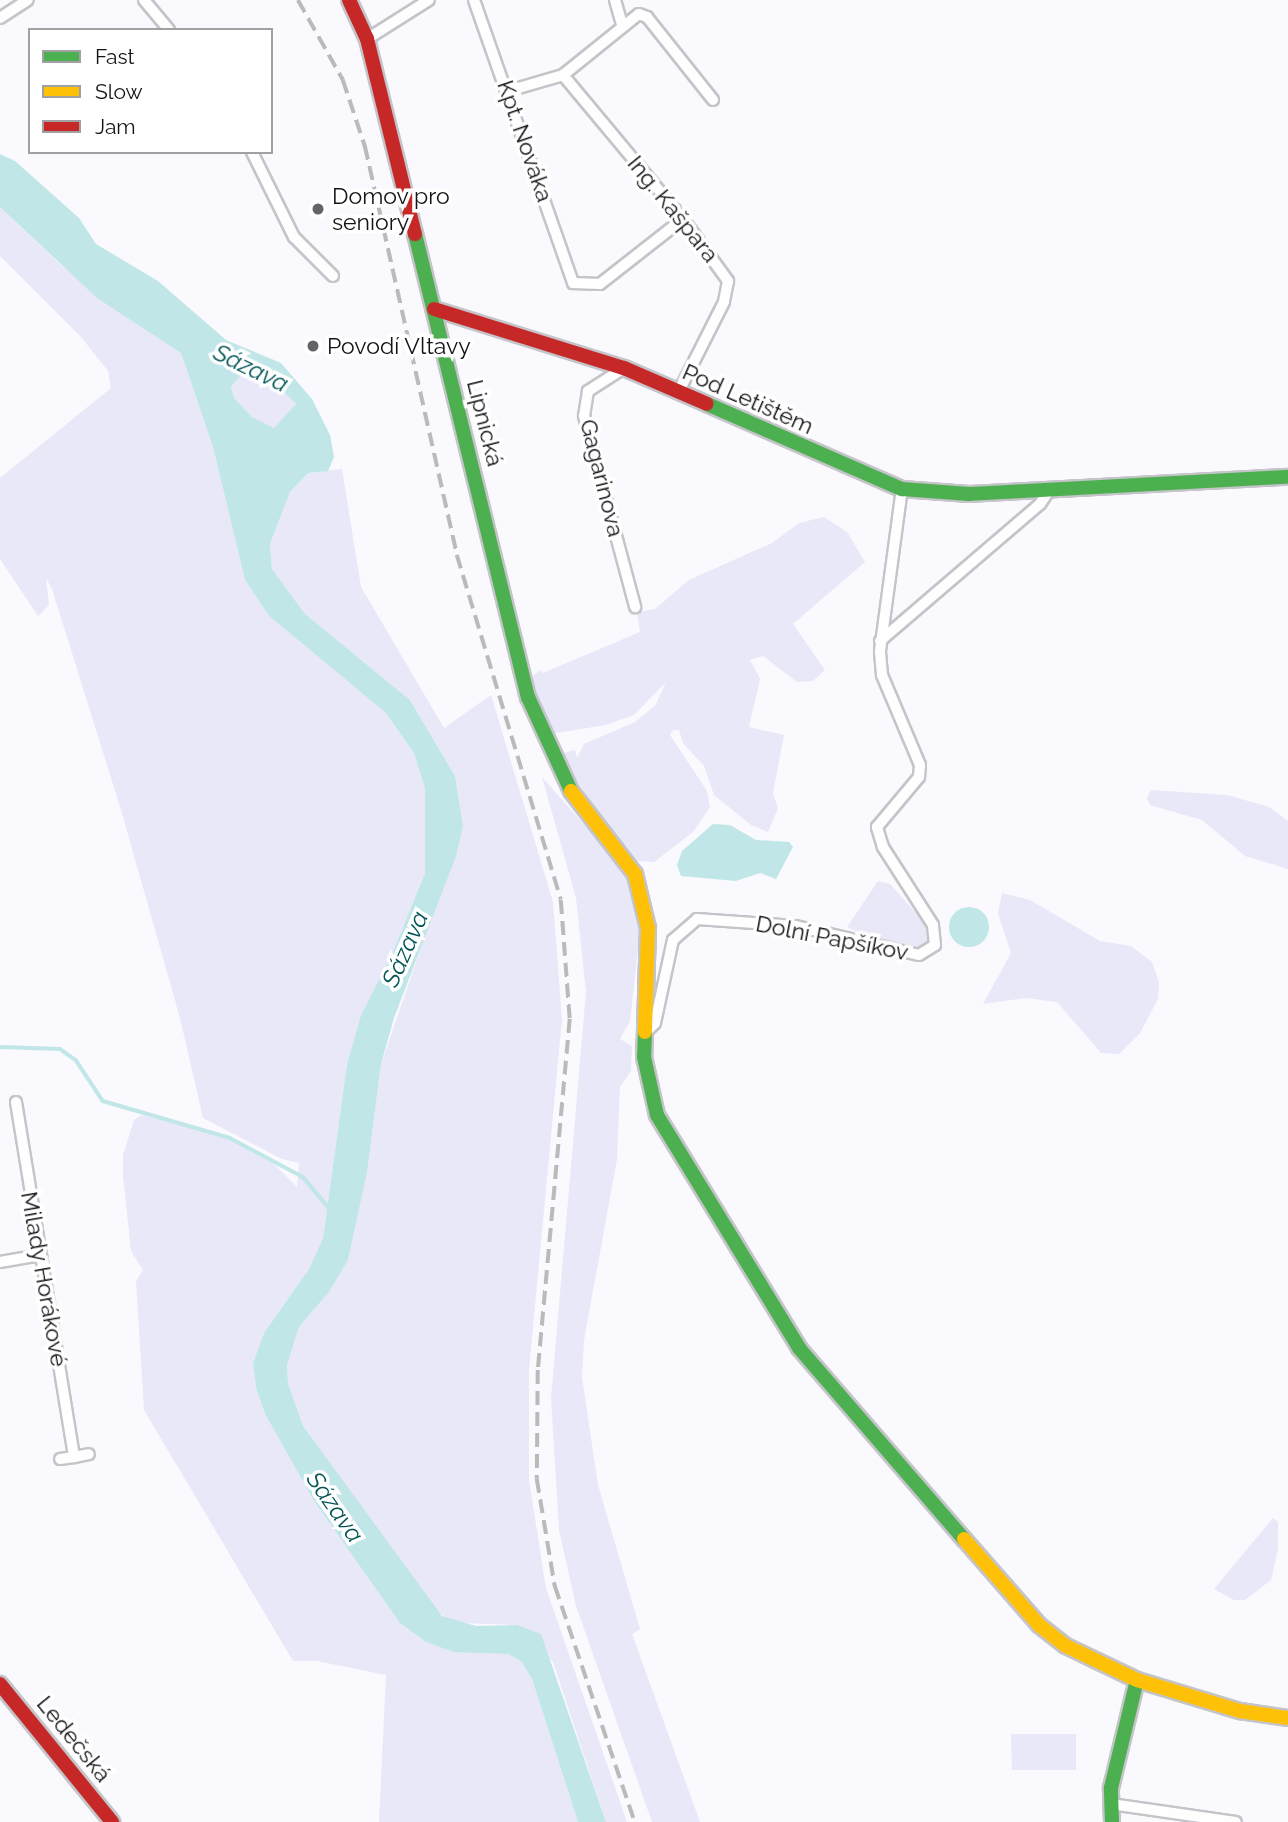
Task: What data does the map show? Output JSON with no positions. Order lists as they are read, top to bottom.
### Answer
{
  "streets": {
    "street": [
      "Kpt. Nováka",
      "Ing. Kašpara",
      "Pod Letištěm",
      "Lipnická",
      "Gagarinova",
      "Dolní Papšíkov",
      "Milady Horákové",
      "Ledečská"
    ]
  },
  "crossings": [
    ["Kpt. Nováka", "Ing. Kašpara"],
    ["Ing. Kašpara", "Pod Letištěm"],
    ["Pod Letištěm", "Lipnická"],
    ["Pod Letištěm", "Gagarinova"],
    ["Pod Letištěm", "Dolní Papšíkov"],
    ["Lipnická", "Dolní Papšíkov"]
  ],
  "water": ["Sázava"],
  "places": ["Domov pro seniory", "Povodí Vltavy"],
  "legend": ["Fast", "Slow", "Jam"]
}
